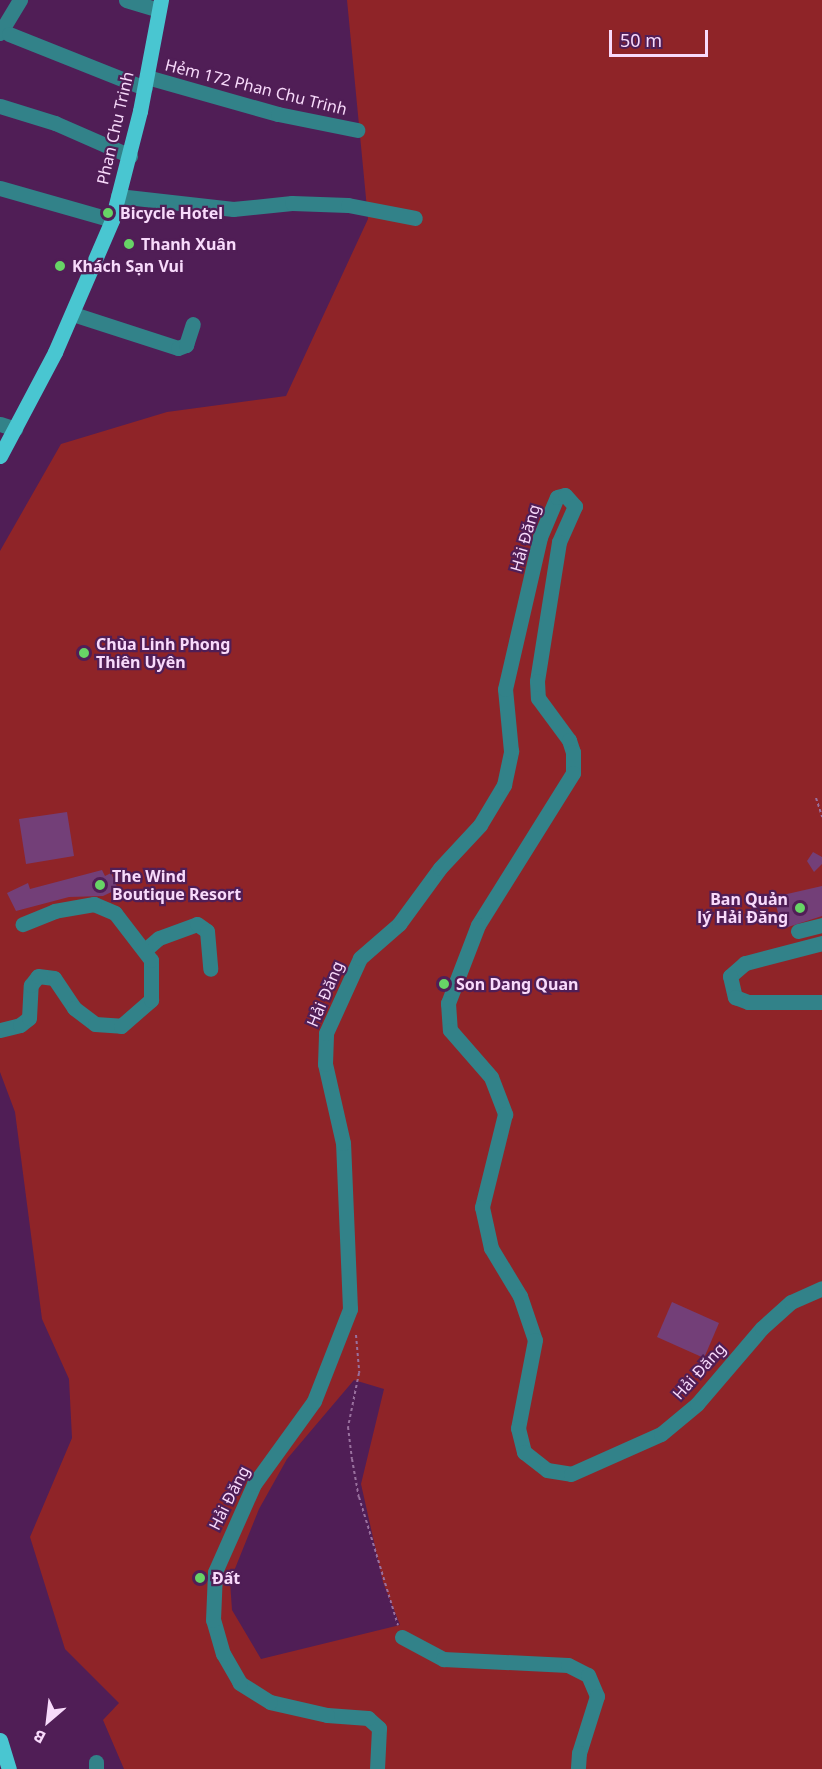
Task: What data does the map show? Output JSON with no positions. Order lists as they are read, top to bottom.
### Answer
{
  "streets": {
    "main road": ["Phan Chu Trinh"],
    "street": ["Hẻm 172 Phan Chu Trinh", "Hải Đăng"]
  },
  "crossings": [
    ["Hẻm 172 Phan Chu Trinh", "Phan Chu Trinh"]
  ],
  "places": [
    "Bicycle Hotel",
    "Thanh Xuân",
    "Khách Sạn Vui",
    "Chùa Linh Phong Thiên Uyên",
    "The Wind Boutique Resort",
    "Ban Quản lý Hải Đăng",
    "Son Dang Quan",
    "Đất"
  ],
  "scale_bar": "50 m",
  "north": "bottom left"
}
